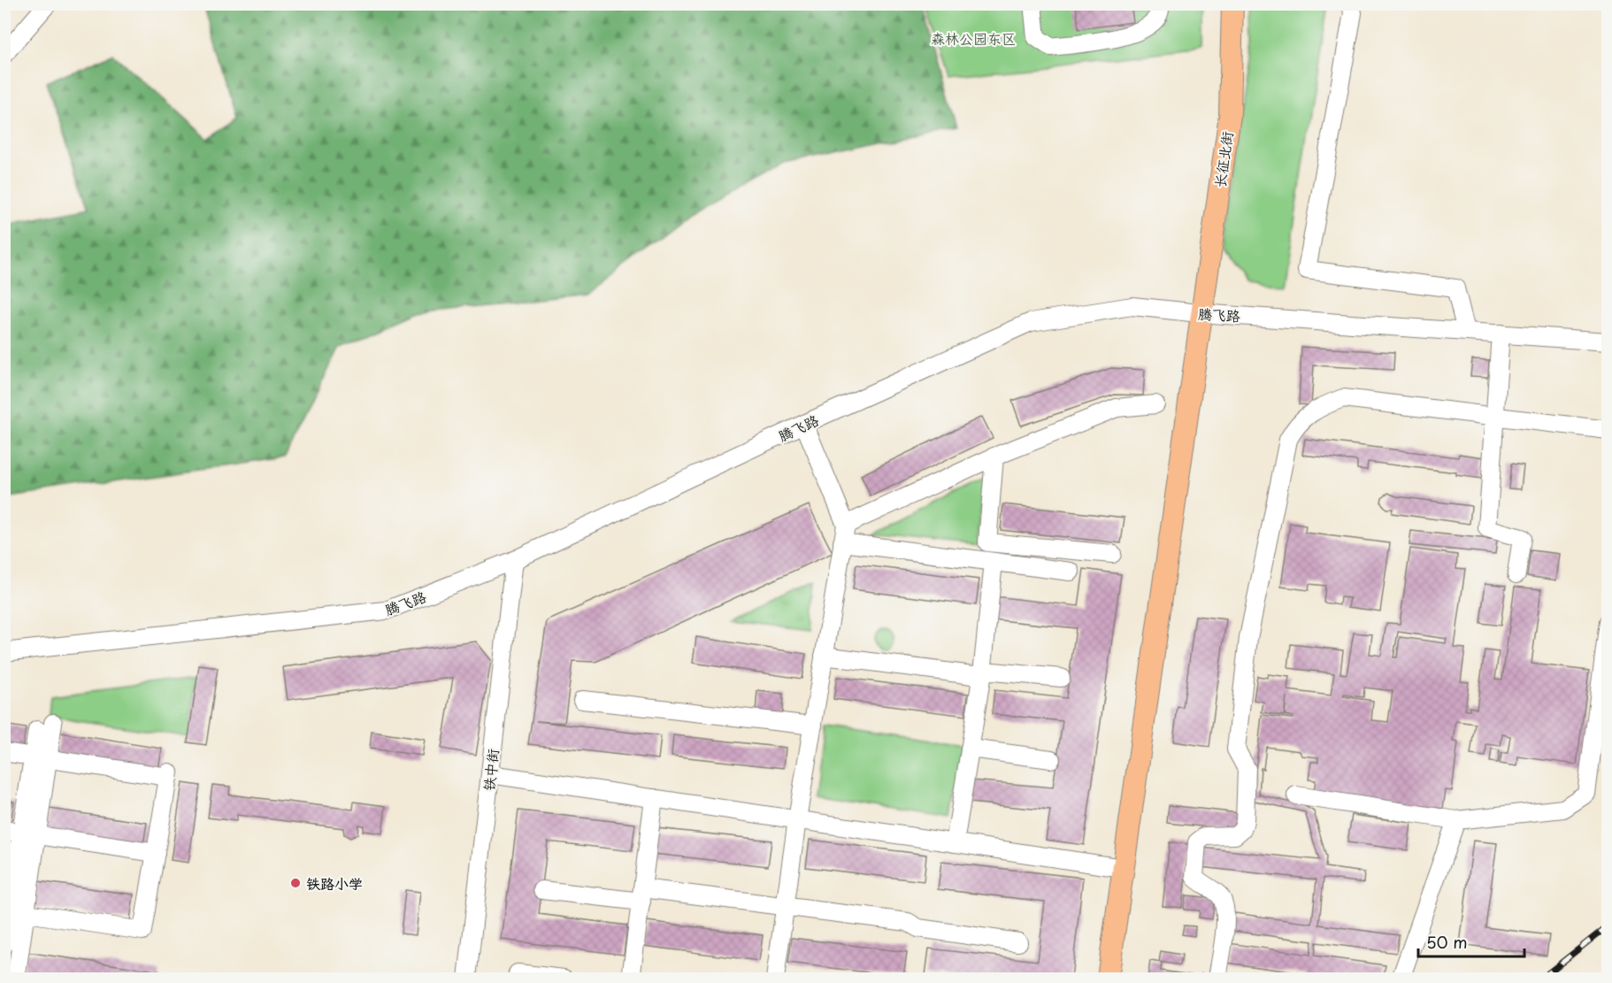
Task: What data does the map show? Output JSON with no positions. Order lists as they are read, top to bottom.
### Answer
{
  "streets": {
    "main road": ["长征北街"],
    "street": ["腾飞路", "铁中街"]
  },
  "crossings": [
    ["长征北街", "腾飞路"],
    ["腾飞路", "铁中街"]
  ],
  "parks": ["森林公园东区"],
  "places": ["铁路小学"],
  "scale_bar": "50 m"
}
